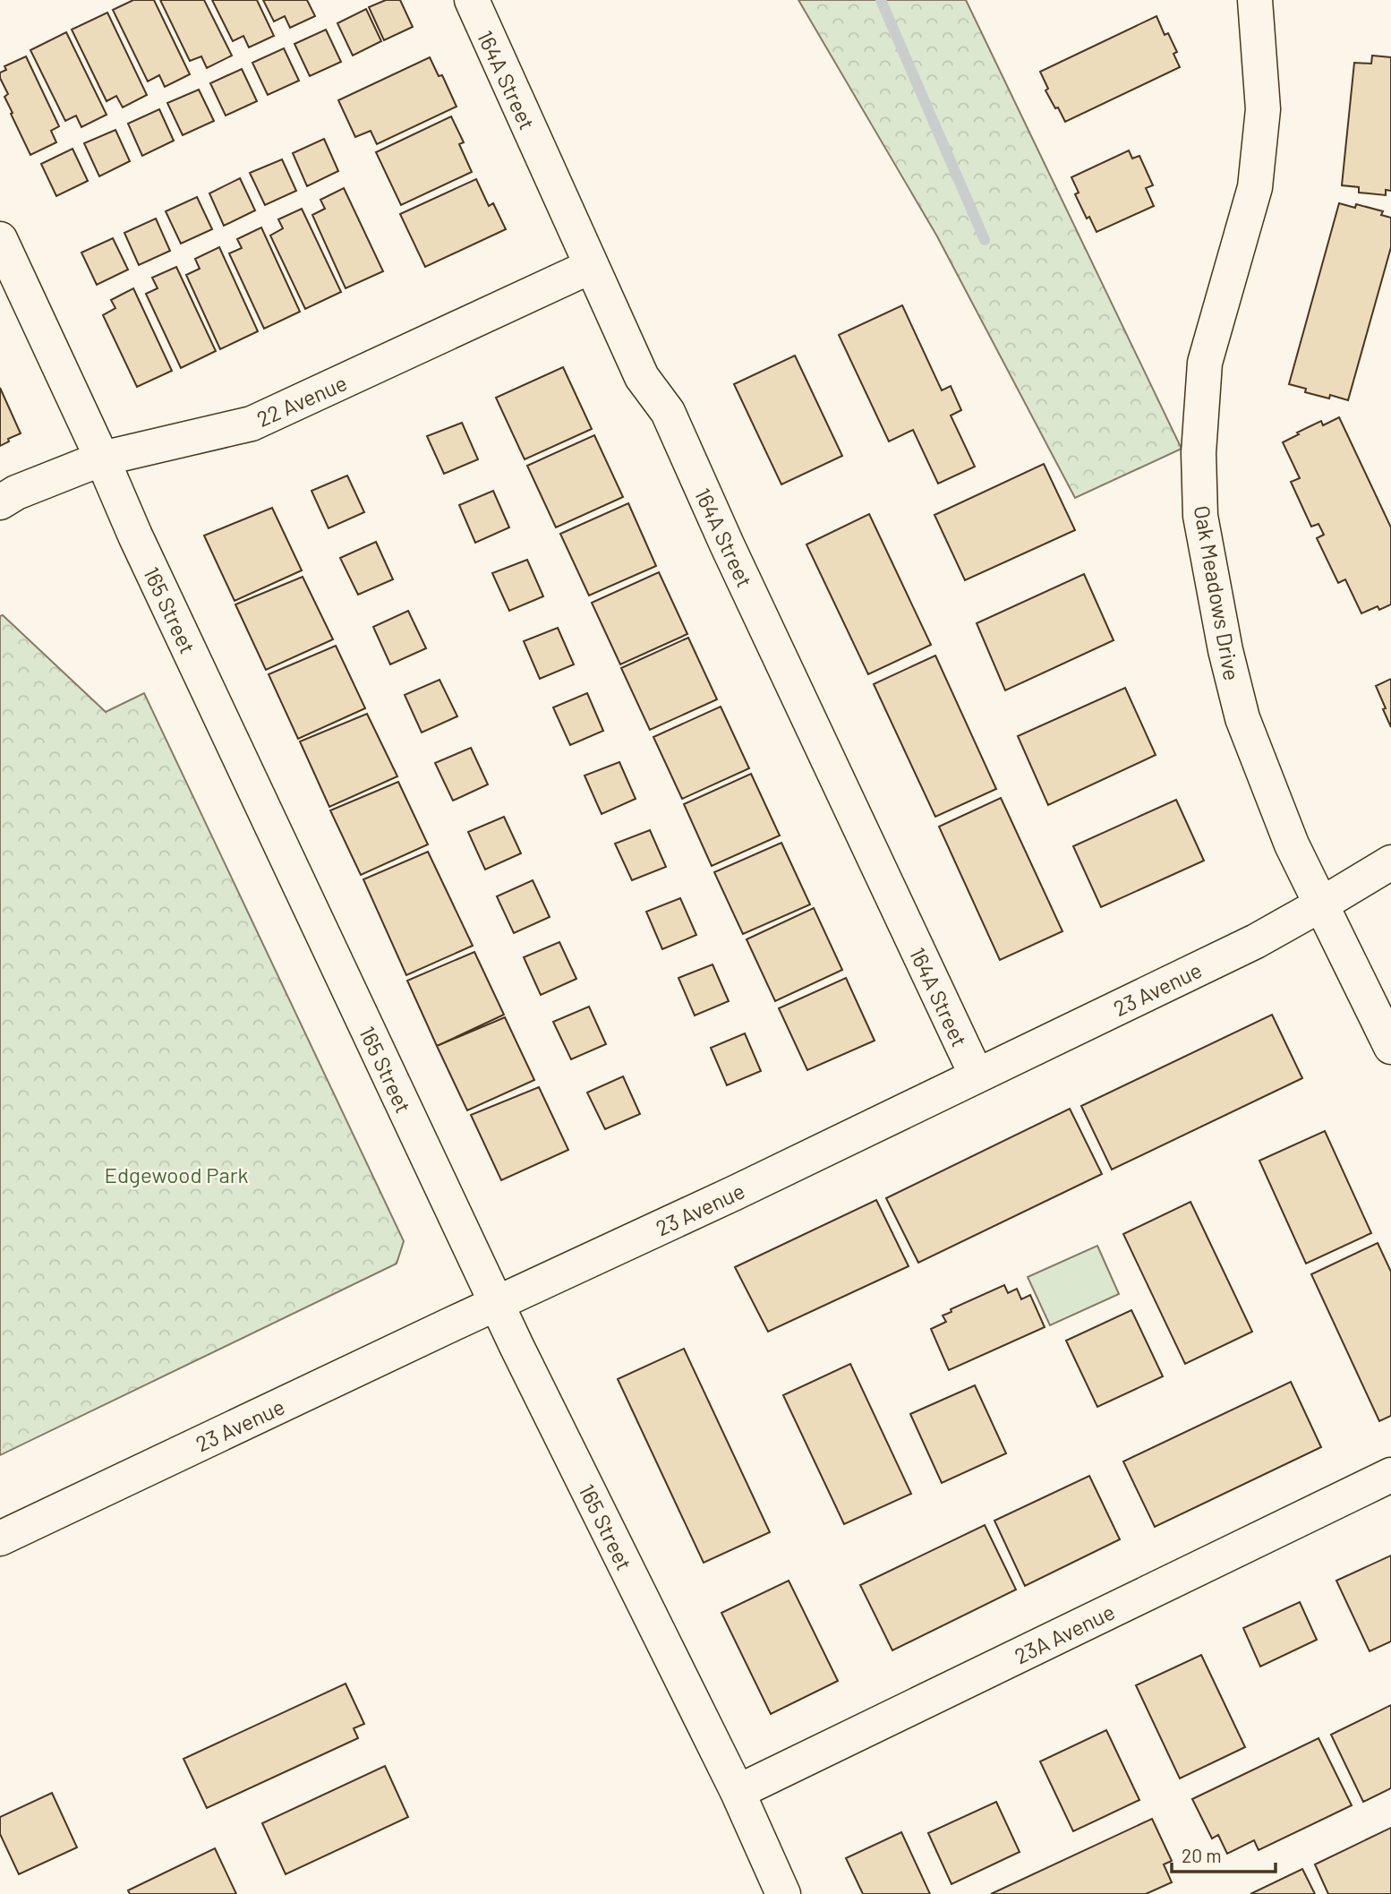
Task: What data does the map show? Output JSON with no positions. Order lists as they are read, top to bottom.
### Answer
{
  "streets": {
    "street": [
      "164A Street",
      "22 Avenue",
      "Oak Meadows Drive",
      "165 Street",
      "23 Avenue",
      "23A Avenue"
    ]
  },
  "crossings": [
    ["164A Street", "22 Avenue"],
    ["164A Street", "23 Avenue"],
    ["22 Avenue", "165 Street"],
    ["Oak Meadows Drive", "23 Avenue"],
    ["165 Street", "23 Avenue"],
    ["165 Street", "23A Avenue"]
  ],
  "parks": ["Edgewood Park"],
  "scale_bar": "20 m"
}
